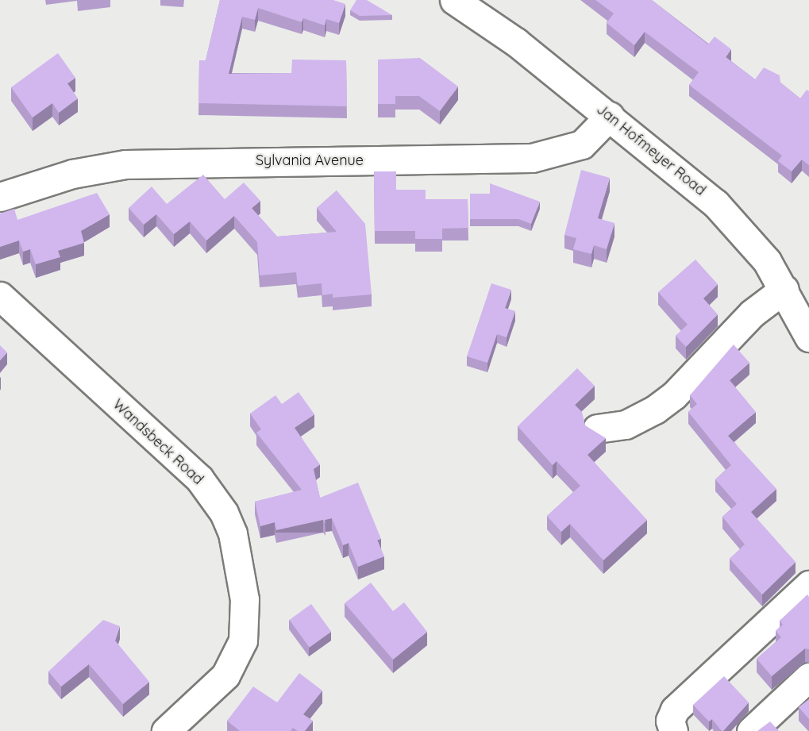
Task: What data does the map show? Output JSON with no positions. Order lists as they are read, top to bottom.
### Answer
{
  "streets": {
    "street": ["Jan Hofmeyer Road", "Sylvania Avenue", "Wandsbeck Road"]
  },
  "crossings": [
    ["Jan Hofmeyer Road", "Sylvania Avenue"]
  ]
}
